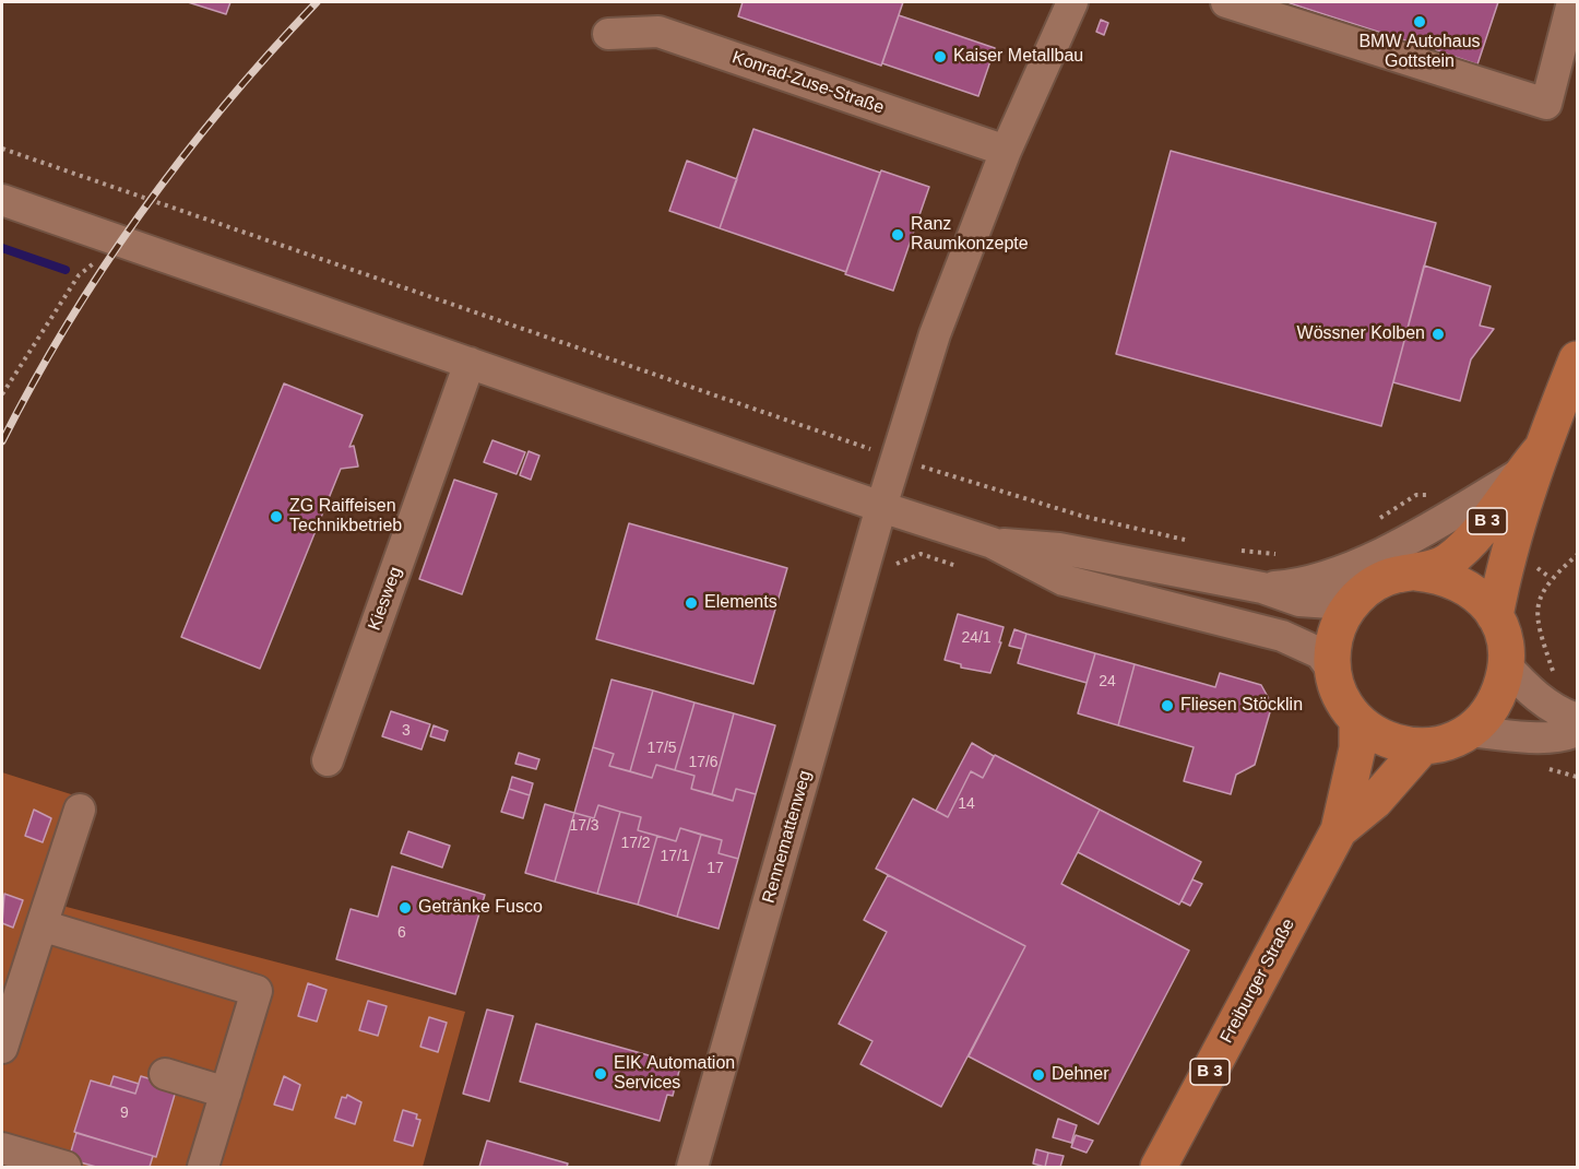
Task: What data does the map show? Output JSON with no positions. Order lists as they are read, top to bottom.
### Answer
{
  "streets": {
    "main road": ["B 3", "Freiburger Straße"],
    "street": ["Konrad-Zuse-Straße", "Kiesweg", "Rennemattenweg"]
  },
  "crossings": [
    ["B 3", "Freiburger Straße"]
  ],
  "places": [
    "BMW Autohaus Gottstein",
    "Kaiser Metallbau",
    "Ranz Raumkonzepte",
    "Wössner Kolben",
    "ZG Raiffeisen Technikbetrieb",
    "Elements",
    "Fliesen Stöcklin",
    "Getränke Fusco",
    "EIK Automation Services",
    "Dehner"
  ],
  "house_numbers": [
    "24/1",
    "24",
    "3",
    "17/5",
    "17/6",
    "14",
    "17/3",
    "17/2",
    "17/1",
    "17",
    "6",
    "9"
  ]
}
